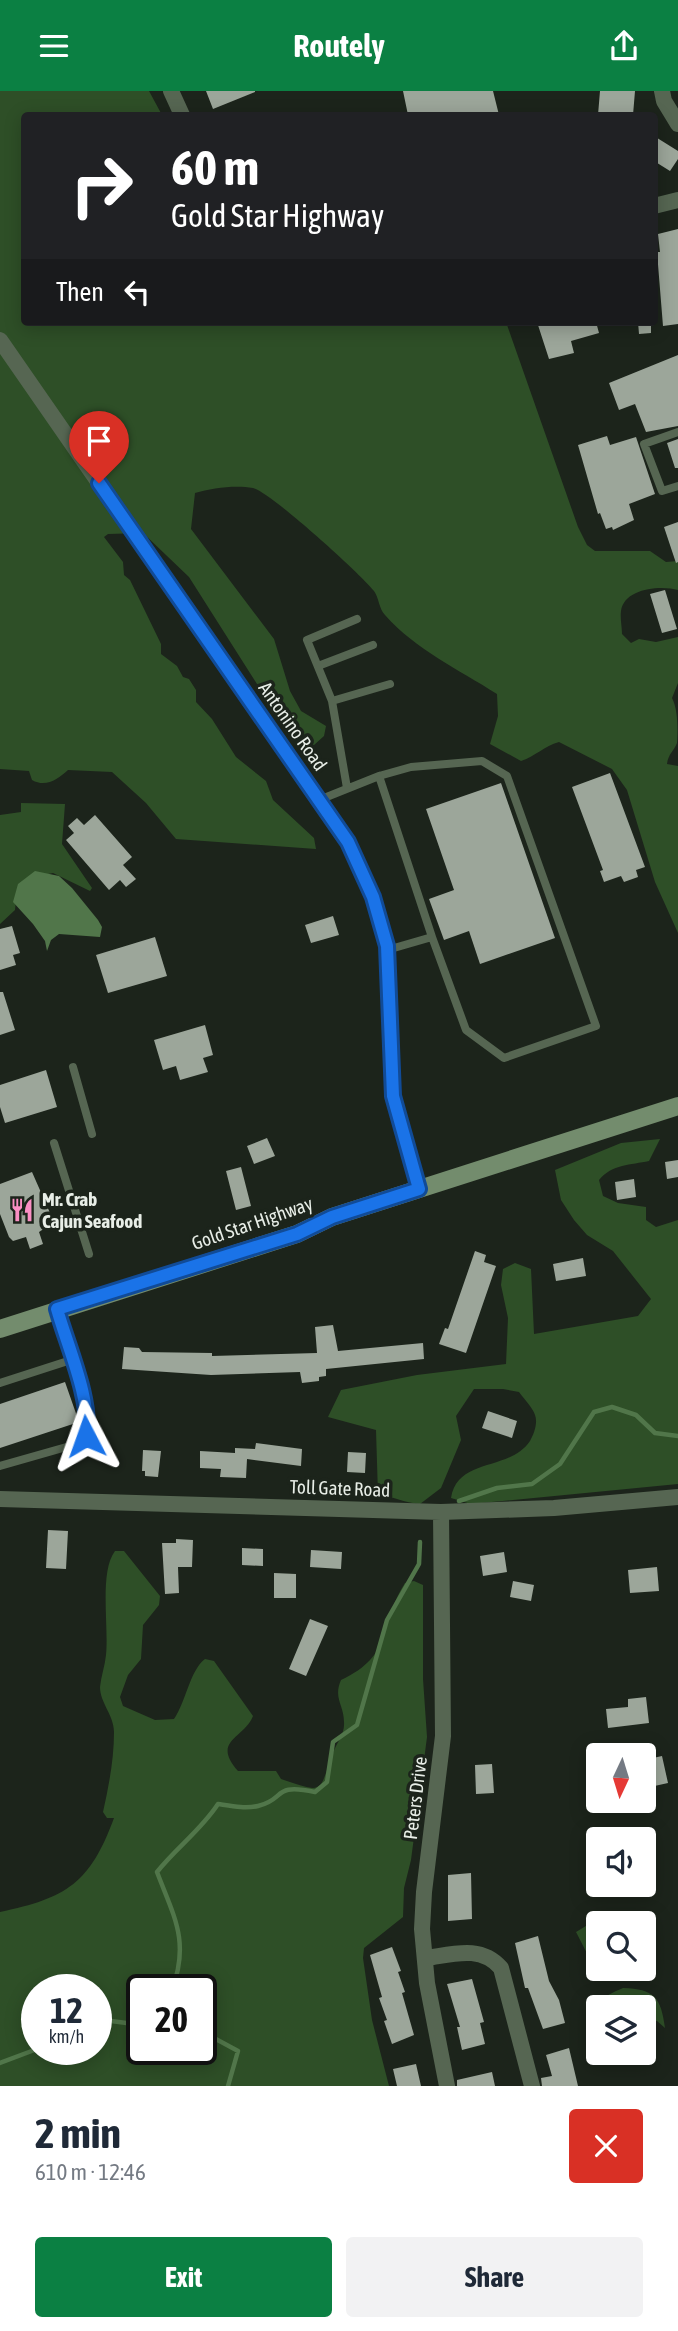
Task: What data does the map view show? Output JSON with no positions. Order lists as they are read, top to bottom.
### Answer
{
  "streets": {
    "main road": ["Gold Star Highway"],
    "street": ["Antonino Road", "Toll Gate Road", "Peters Drive"]
  },
  "crossings": [
    ["Antonino Road", "Gold Star Highway"],
    ["Toll Gate Road", "Peters Drive"]
  ],
  "places": {
    "restaurant": ["Mr. Crab Cajun Seafood"]
  },
  "north": "bottom",
  "page": {
    "header": "Routely",
    "turn": ["60 m", "Gold Star Highway"],
    "then": "Then",
    "speed": "12 km/h",
    "limit": "20",
    "heading": ["2 min", "610 m · 12:46"],
    "buttons": ["Exit", "Share"]
  }
}
